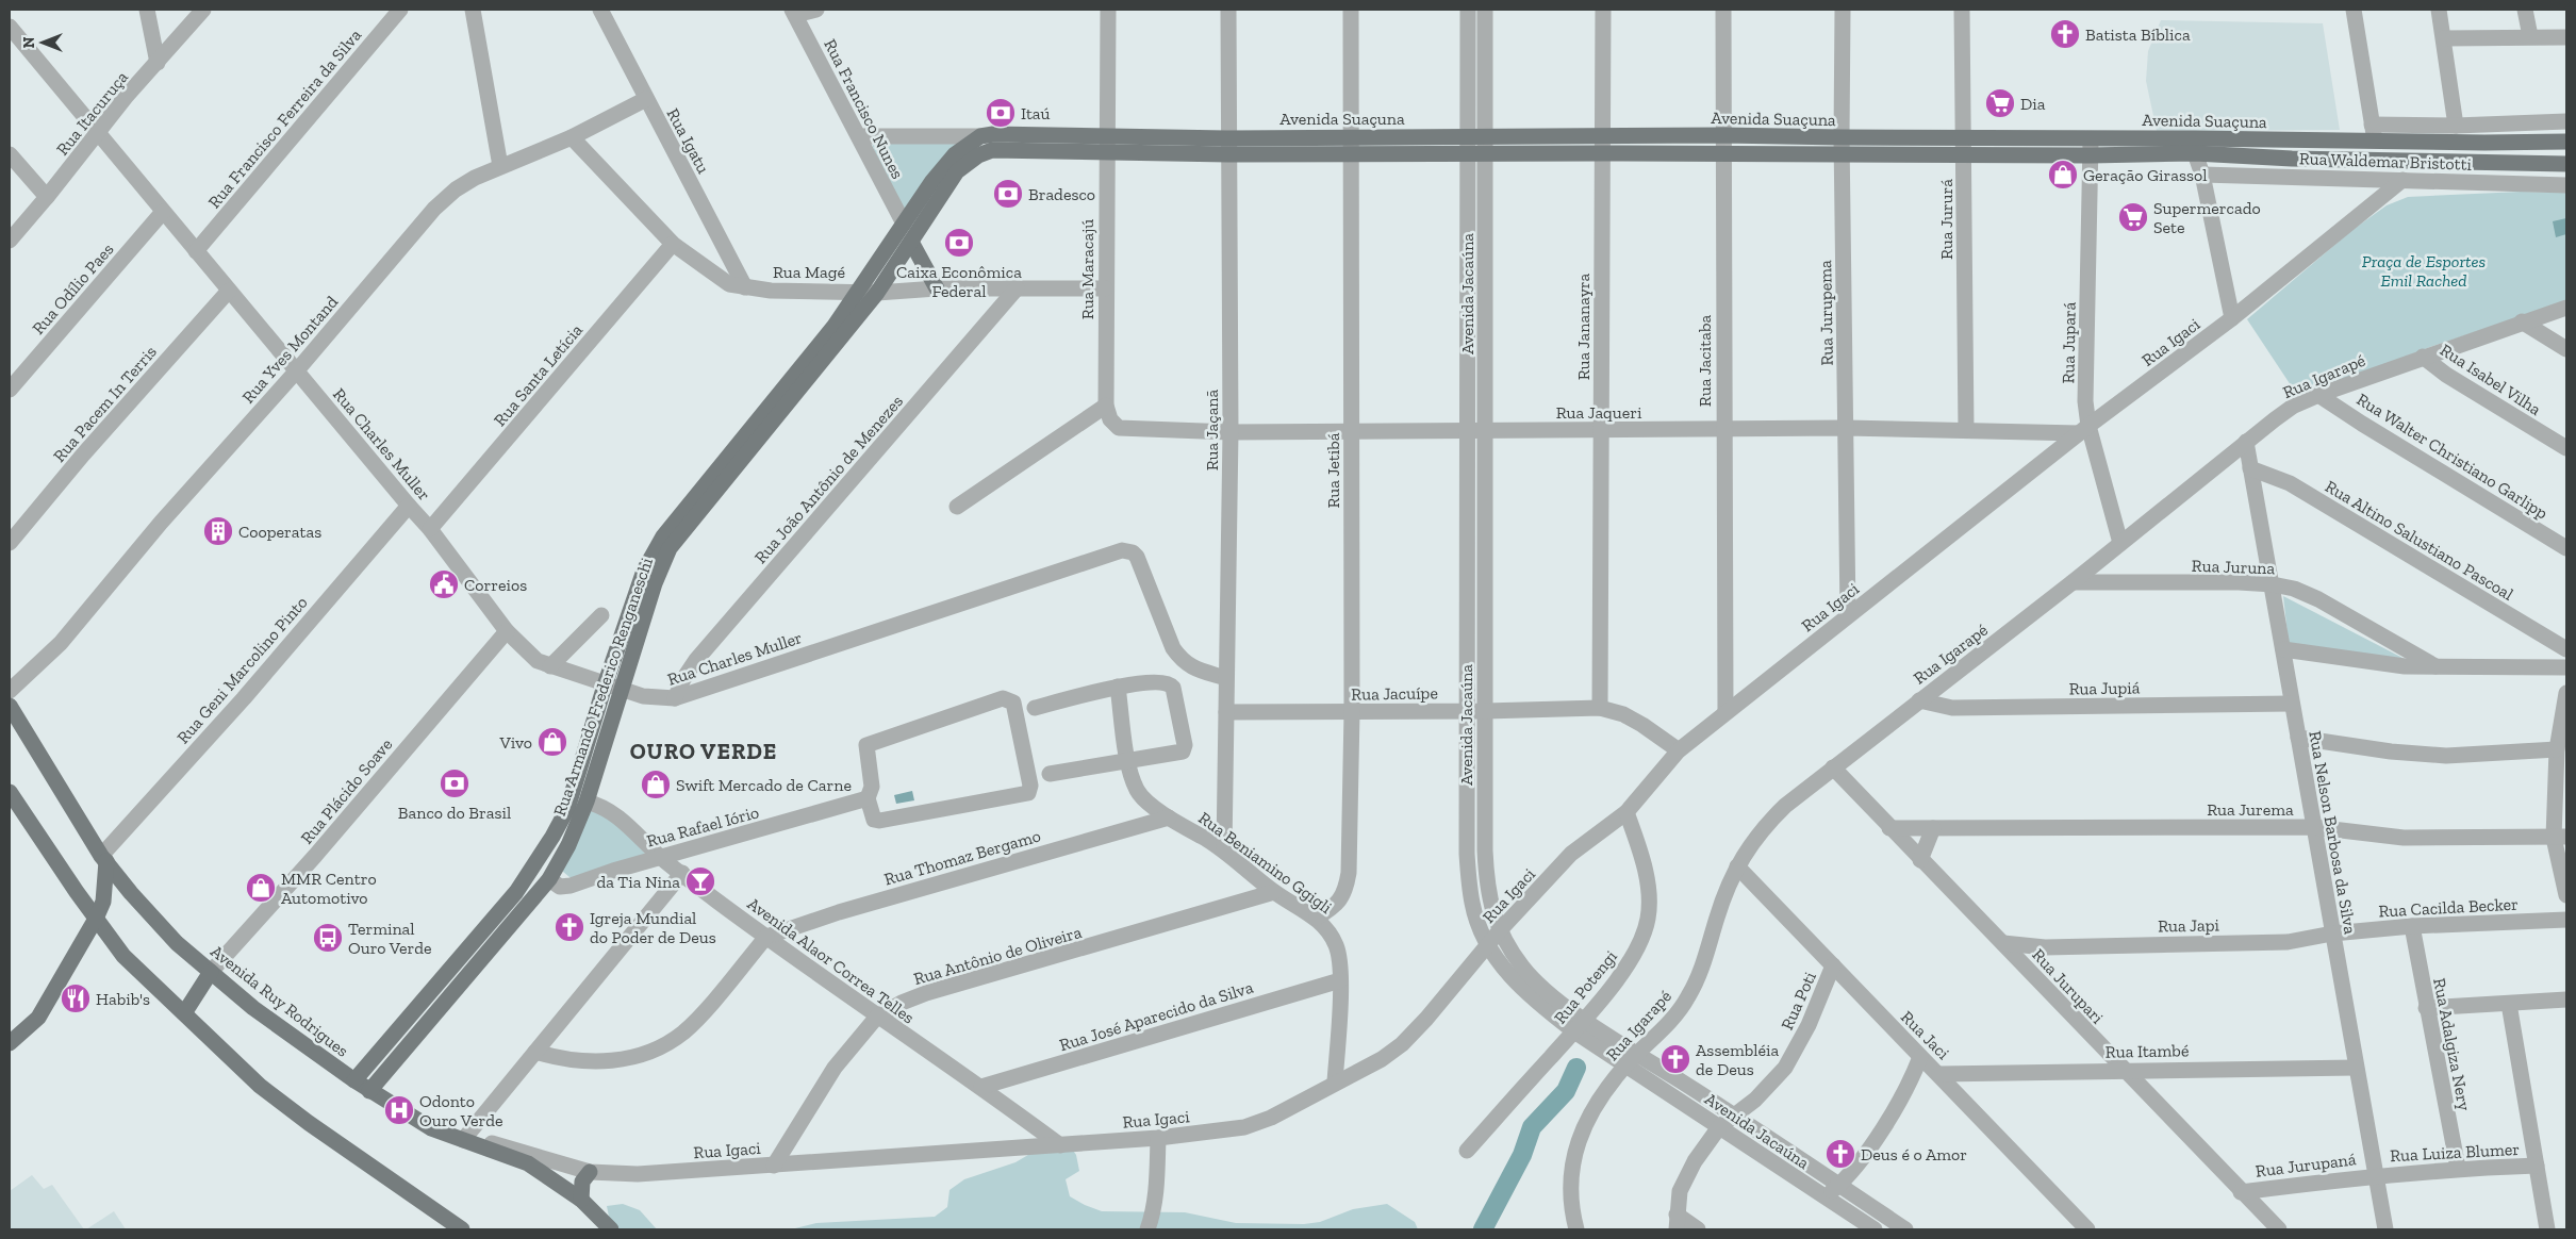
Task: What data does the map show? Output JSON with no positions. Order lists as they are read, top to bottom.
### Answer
{
  "streets": {
    "main road": ["Avenida Suaçuna", "Rua Armando Frederico Renganeschi", "Avenida Ruy Rodrigues"],
    "street": [
      "Rua Francisco Nunes",
      "Rua Itacuruça",
      "Rua Francisco Ferreira da Silva",
      "Rua Igatu",
      "Rua Waldemar Bristotti",
      "Rua Jururá",
      "Rua Maracajú",
      "Rua Magé",
      "Rua Odílio Paes",
      "Avenida Jacaúna",
      "Rua Jurupema",
      "Rua Jananayra",
      "Rua Igaci",
      "Rua Jupará",
      "Rua Yves Montand",
      "Rua Jacitaba",
      "Rua Santa Letícia",
      "Rua Igarapé",
      "Rua Isabel Vilha",
      "Rua Pacem In Terris",
      "Rua Jaqueri",
      "Rua Jaçanã",
      "Rua Charles Muller",
      "Rua Walter Christiano Garlipp",
      "Rua Jetibá",
      "Rua João Antônio de Menezes",
      "Rua Altino Salustiano Pascoal",
      "Rua Juruna",
      "Rua Geni Marcolino Pinto",
      "Rua Jupiá",
      "Rua Jacuípe",
      "Rua Plácido Soave",
      "Rua Jurema",
      "Rua Rafael Iório",
      "Rua Nelson Barbosa da Silva",
      "Rua Thomaz Bergamo",
      "Rua Beniamino Ggigli",
      "Rua Cacilda Becker",
      "Rua Japi",
      "Rua Antônio de Oliveira",
      "Avenida Alaor Correa Telles",
      "Rua Jurupari",
      "Rua Potengi",
      "Rua Poti",
      "Rua José Aparecido da Silva",
      "Rua Jaci",
      "Rua Adalgiza Nery",
      "Rua Itambé",
      "Rua Luiza Blumer",
      "Rua Jurupaná"
    ]
  },
  "crossings": [
    ["Rua Francisco Nunes", "Rua Armando Frederico Renganeschi"],
    ["Rua Itacuruça", "Rua Charles Muller"],
    ["Rua Francisco Ferreira da Silva", "Rua Charles Muller"],
    ["Avenida Suaçuna", "Rua Jururá"],
    ["Avenida Suaçuna", "Rua Maracajú"],
    ["Avenida Suaçuna", "Avenida Jacaúna"],
    ["Avenida Suaçuna", "Rua Jurupema"],
    ["Avenida Suaçuna", "Rua Jananayra"],
    ["Avenida Suaçuna", "Rua Jupará"],
    ["Avenida Suaçuna", "Rua Jacitaba"],
    ["Avenida Suaçuna", "Rua Jaçanã"],
    ["Avenida Suaçuna", "Rua Jetibá"],
    ["Avenida Suaçuna", "Rua Armando Frederico Renganeschi"],
    ["Rua Igatu", "Rua Magé"],
    ["Rua Igatu", "Rua Yves Montand"],
    ["Rua Waldemar Bristotti", "Rua Igaci"],
    ["Rua Jururá", "Rua Jaqueri"],
    ["Rua Maracajú", "Rua Magé"],
    ["Rua Maracajú", "Rua Jaqueri"],
    ["Rua Magé", "Rua Yves Montand"],
    ["Rua Magé", "Rua Santa Letícia"],
    ["Rua Magé", "Rua João Antônio de Menezes"],
    ["Rua Magé", "Rua Armando Frederico Renganeschi"],
    ["Rua Odílio Paes", "Rua Charles Muller"],
    ["Avenida Jacaúna", "Rua Igaci"],
    ["Avenida Jacaúna", "Rua Igarapé"],
    ["Avenida Jacaúna", "Rua Jaqueri"],
    ["Avenida Jacaúna", "Rua Jacuípe"],
    ["Avenida Jacaúna", "Rua Potengi"],
    ["Avenida Jacaúna", "Rua Poti"],
    ["Rua Jurupema", "Rua Igaci"],
    ["Rua Jurupema", "Rua Jaqueri"],
    ["Rua Jananayra", "Rua Jaqueri"],
    ["Rua Jananayra", "Rua Jacuípe"],
    ["Rua Igaci", "Rua Jupará"],
    ["Rua Igaci", "Rua Jacitaba"],
    ["Rua Igaci", "Rua Jaqueri"],
    ["Rua Igaci", "Rua Jacuípe"],
    ["Rua Igaci", "Rua Beniamino Ggigli"],
    ["Rua Igaci", "Rua Antônio de Oliveira"],
    ["Rua Igaci", "Avenida Alaor Correa Telles"],
    ["Rua Igaci", "Rua Potengi"],
    ["Rua Igaci", "Avenida Ruy Rodrigues"],
    ["Rua Jupará", "Rua Igarapé"],
    ["Rua Jupará", "Rua Jaqueri"],
    ["Rua Yves Montand", "Rua Charles Muller"],
    ["Rua Jacitaba", "Rua Jaqueri"],
    ["Rua Santa Letícia", "Rua Charles Muller"],
    ["Rua Igarapé", "Rua Isabel Vilha"],
    ["Rua Igarapé", "Rua Walter Christiano Garlipp"],
    ["Rua Igarapé", "Rua Juruna"],
    ["Rua Igarapé", "Rua Jupiá"],
    ["Rua Igarapé", "Rua Nelson Barbosa da Silva"],
    ["Rua Igarapé", "Rua Jurupari"],
    ["Rua Igarapé", "Rua Jaci"],
    ["Rua Pacem In Terris", "Rua Charles Muller"],
    ["Rua Jaqueri", "Rua Jaçanã"],
    ["Rua Jaqueri", "Rua Jetibá"],
    ["Rua Jaçanã", "Rua Charles Muller"],
    ["Rua Jaçanã", "Rua Jacuípe"],
    ["Rua Jaçanã", "Rua Beniamino Ggigli"],
    ["Rua Charles Muller", "Rua João Antônio de Menezes"],
    ["Rua Charles Muller", "Rua Geni Marcolino Pinto"],
    ["Rua Charles Muller", "Rua Armando Frederico Renganeschi"],
    ["Rua Charles Muller", "Rua Plácido Soave"],
    ["Rua Jetibá", "Rua Jacuípe"],
    ["Rua Jetibá", "Rua Beniamino Ggigli"],
    ["Rua Altino Salustiano Pascoal", "Rua Nelson Barbosa da Silva"],
    ["Rua Juruna", "Rua Nelson Barbosa da Silva"],
    ["Rua Geni Marcolino Pinto", "Avenida Ruy Rodrigues"],
    ["Rua Armando Frederico Renganeschi", "Rua Rafael Iório"],
    ["Rua Armando Frederico Renganeschi", "Avenida Alaor Correa Telles"],
    ["Rua Armando Frederico Renganeschi", "Avenida Ruy Rodrigues"],
    ["Rua Jupiá", "Rua Nelson Barbosa da Silva"],
    ["Rua Plácido Soave", "Avenida Ruy Rodrigues"],
    ["Rua Jurema", "Rua Nelson Barbosa da Silva"],
    ["Rua Jurema", "Rua Jurupari"],
    ["Rua Rafael Iório", "Avenida Alaor Correa Telles"],
    ["Rua Nelson Barbosa da Silva", "Rua Cacilda Becker"],
    ["Rua Nelson Barbosa da Silva", "Rua Japi"],
    ["Rua Nelson Barbosa da Silva", "Rua Itambé"],
    ["Rua Nelson Barbosa da Silva", "Rua Luiza Blumer"],
    ["Rua Nelson Barbosa da Silva", "Rua Jurupaná"],
    ["Rua Thomaz Bergamo", "Rua Beniamino Ggigli"],
    ["Rua Thomaz Bergamo", "Avenida Alaor Correa Telles"],
    ["Rua Beniamino Ggigli", "Rua Antônio de Oliveira"],
    ["Rua Beniamino Ggigli", "Rua José Aparecido da Silva"],
    ["Rua Cacilda Becker", "Rua Japi"],
    ["Rua Cacilda Becker", "Rua Adalgiza Nery"],
    ["Rua Japi", "Rua Jurupari"],
    ["Rua Antônio de Oliveira", "Avenida Alaor Correa Telles"],
    ["Avenida Alaor Correa Telles", "Rua José Aparecido da Silva"],
    ["Rua Jurupari", "Rua Itambé"],
    ["Rua Jurupari", "Rua Jurupaná"],
    ["Rua Poti", "Rua Jaci"],
    ["Rua Jaci", "Rua Itambé"],
    ["Rua Adalgiza Nery", "Rua Luiza Blumer"],
    ["Rua Luiza Blumer", "Rua Jurupaná"]
  ],
  "districts": ["OURO VERDE"],
  "parks": ["Praça de Esportes Emil Rached"],
  "places": {
    "church": [
      "Batista Bíblica",
      "Igreja Mundial do Poder de Deus",
      "Assembléia de Deus",
      "Deus é o Amor"
    ],
    "supermarket": ["Dia", "Supermercado Sete"],
    "bank": [
      "Itaú",
      "Bradesco",
      "Caixa Econômica Federal",
      "Banco do Brasil"
    ],
    "shop": [
      "Geração Girassol",
      "Vivo",
      "Swift Mercado de Carne",
      "MMR Centro Automotivo"
    ],
    "building": ["Cooperatas"],
    "public building": ["Correios"],
    "bar": ["da Tia Nina"],
    "bus stop": ["Terminal Ouro Verde"],
    "restaurant": ["Habib's"],
    "hospital": ["Odonto Ouro Verde"]
  },
  "north": "left"
}
